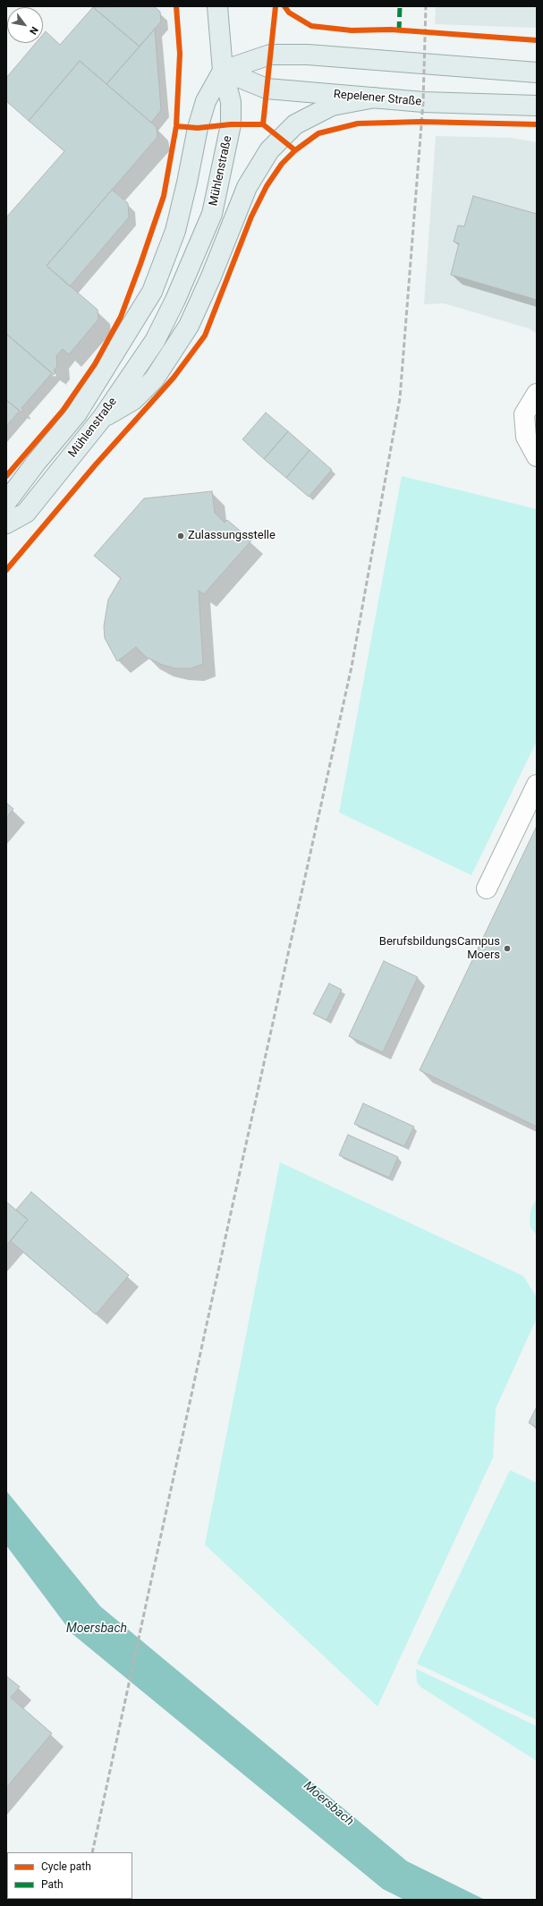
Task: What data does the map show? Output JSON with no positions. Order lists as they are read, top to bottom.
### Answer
{
  "streets": {
    "main road": ["Repelener Straße", "Mühlenstraße"]
  },
  "crossings": [
    ["Repelener Straße", "Mühlenstraße"]
  ],
  "water": ["Moersbach"],
  "places": ["Zulassungsstelle", "BerufsbildungsCampus Moers"],
  "legend": ["Cycle path", "Path"],
  "north": "bottom right"
}
